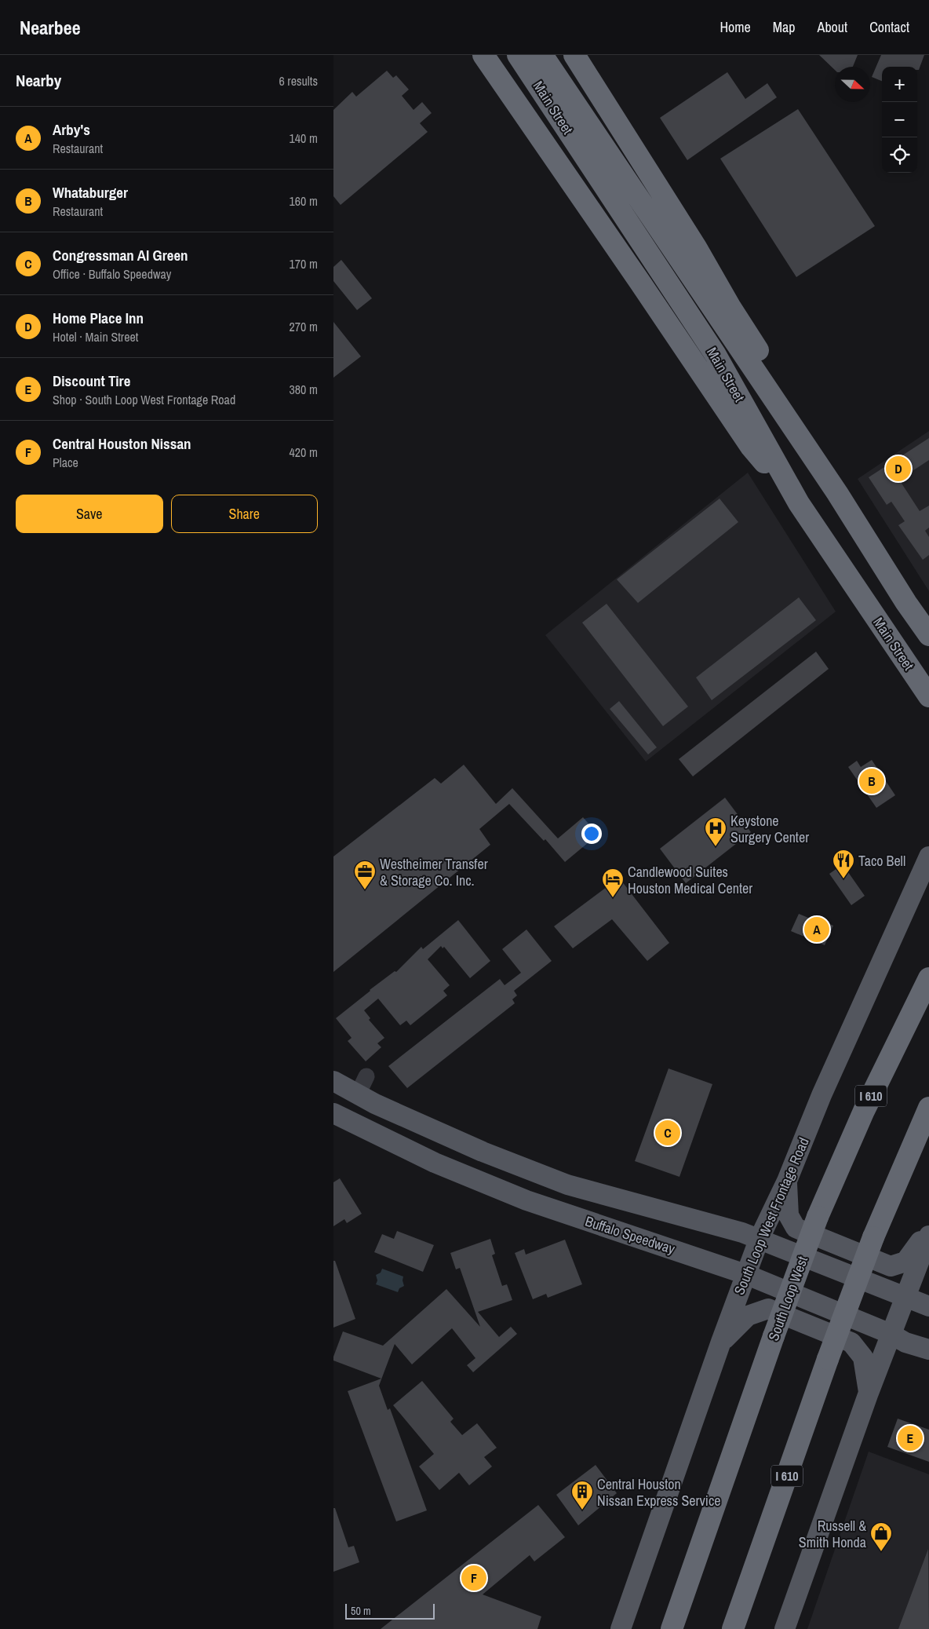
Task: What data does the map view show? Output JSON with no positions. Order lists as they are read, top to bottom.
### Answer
{
  "streets": {
    "highway": ["Main Street", "I 610", "South Loop West"],
    "main road": ["South Loop West Frontage Road", "Buffalo Speedway"]
  },
  "crossings": [
    ["South Loop West Frontage Road", "Buffalo Speedway"]
  ],
  "places": {
    "hospital": ["Keystone Surgery Center"],
    "restaurant": ["Taco Bell"],
    "office": ["Westheimer Transfer & Storage Co. Inc."],
    "hotel": ["Candlewood Suites Houston Medical Center"],
    "building": ["Central Houston Nissan Express Service"],
    "shop": ["Russell & Smith Honda"]
  },
  "scale_bar": "50 m",
  "north": "right",
  "page": {
    "header": "Nearbee",
    "nav": [
      "Home",
      "Map",
      "About",
      "Contact"
    ],
    "heading": ["Nearby", "6 results"],
    "map_buttons": ["+", "−"],
    "list": [
      {
        "mark": "A",
        "name": "Arby's",
        "note": "Restaurant",
        "value": "140 m"
      },
      {
        "mark": "B",
        "name": "Whataburger",
        "note": "Restaurant",
        "value": "160 m"
      },
      {
        "mark": "C",
        "name": "Congressman Al Green",
        "note": "Office · Buffalo Speedway",
        "value": "170 m"
      },
      {
        "mark": "D",
        "name": "Home Place Inn",
        "note": "Hotel · Main Street",
        "value": "270 m"
      },
      {
        "mark": "E",
        "name": "Discount Tire",
        "note": "Shop · South Loop West Frontage Road",
        "value": "380 m"
      },
      {
        "mark": "F",
        "name": "Central Houston Nissan",
        "note": "Place",
        "value": "420 m"
      }
    ],
    "pins": [
      "D",
      "B",
      "A",
      "C",
      "E",
      "F"
    ],
    "buttons": ["Save", "Share"],
    "scale": "50 m"
  }
}
